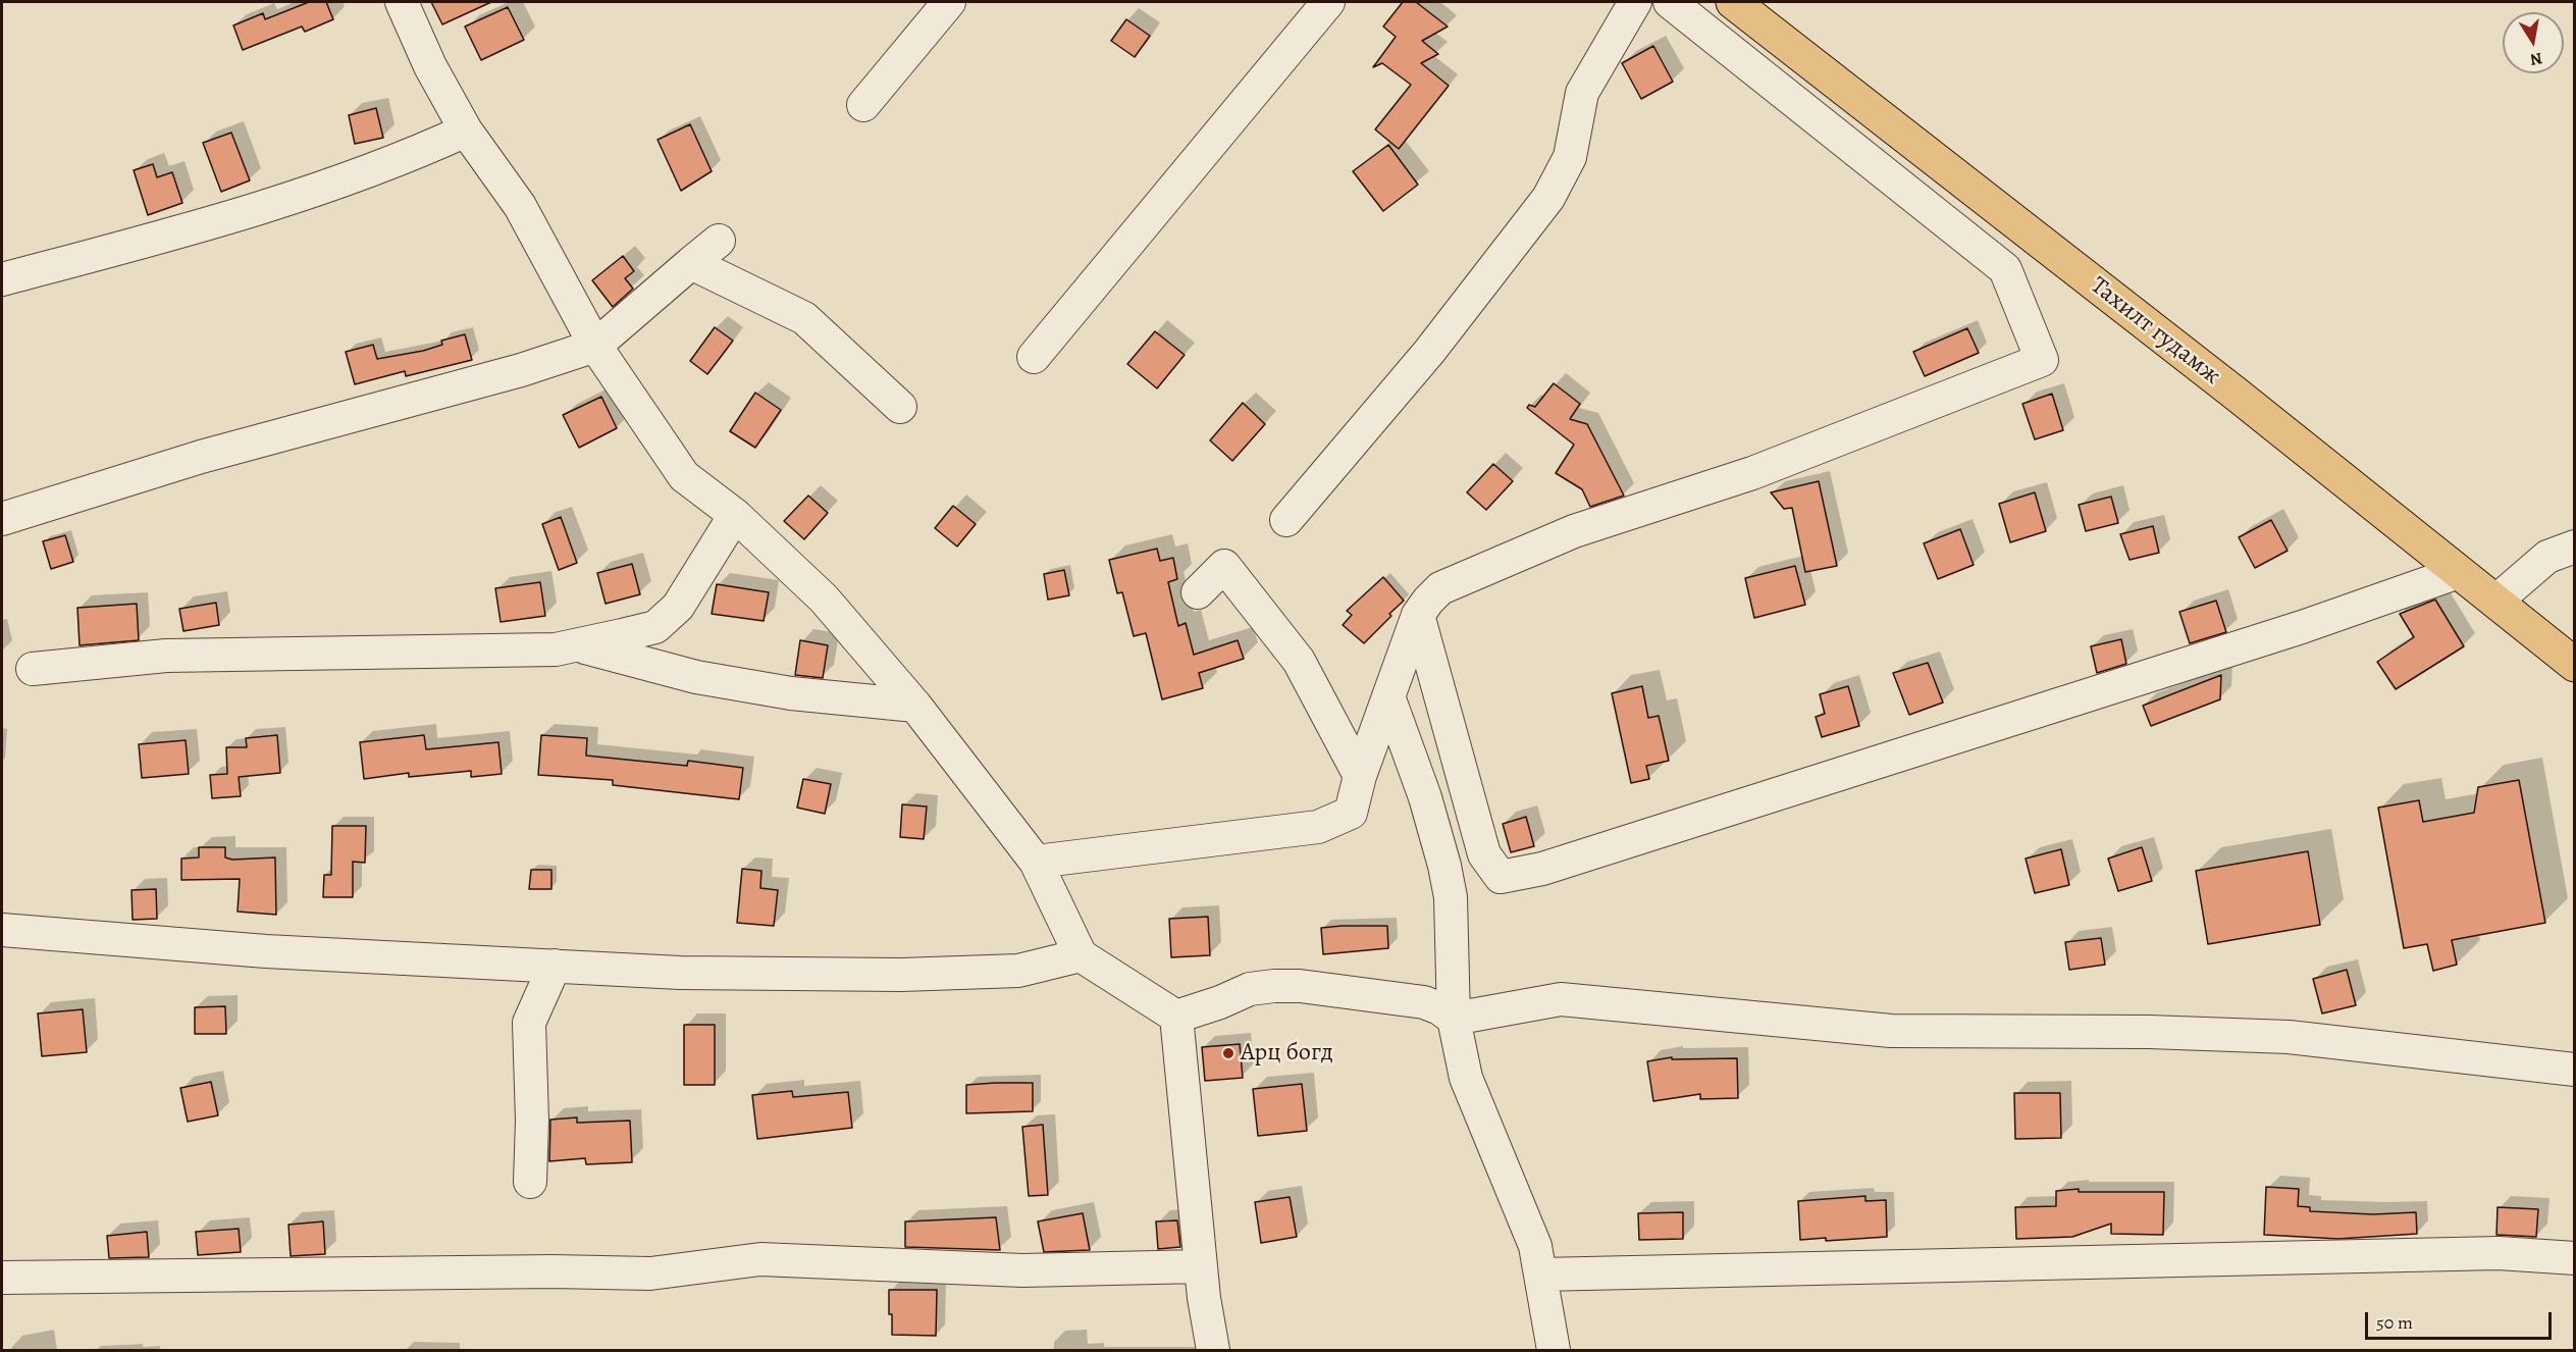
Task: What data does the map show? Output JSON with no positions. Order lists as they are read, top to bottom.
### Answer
{
  "streets": {
    "main road": ["Тахилт гудамж"]
  },
  "places": ["Арц богд"],
  "scale_bar": "50 m",
  "north": "bottom"
}
